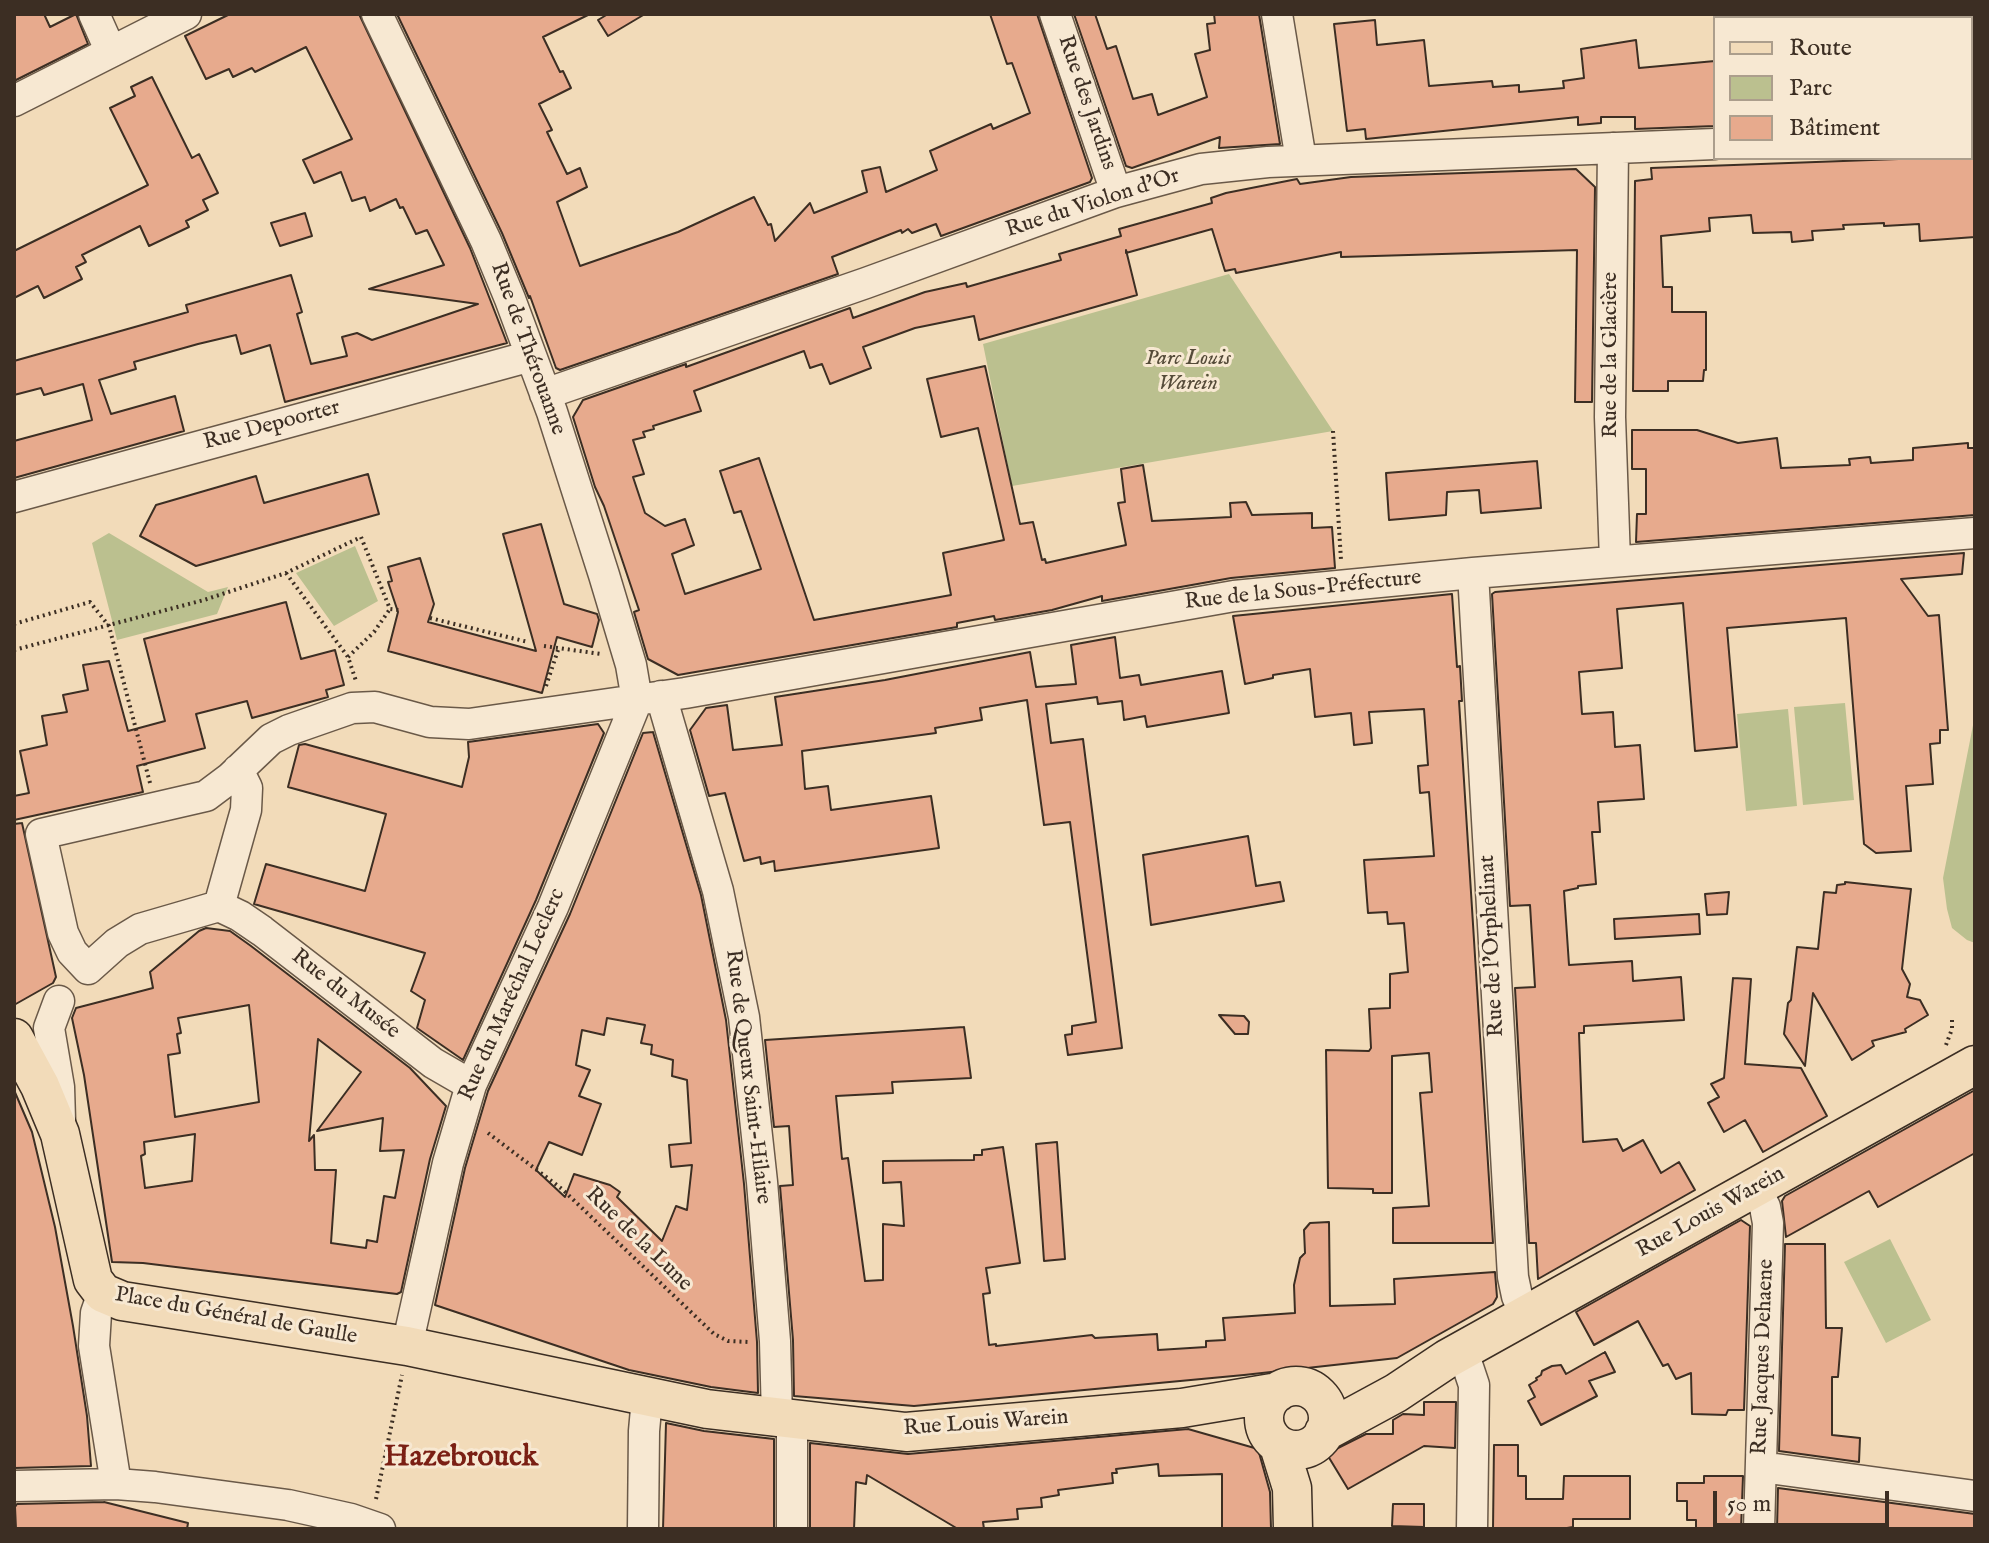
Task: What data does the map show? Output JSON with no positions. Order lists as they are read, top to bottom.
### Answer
{
  "streets": {
    "main road": ["Rue Louis Warein", "Place du Général de Gaulle"],
    "street": [
      "Rue des Jardins",
      "Rue du Violon d'Or",
      "Rue de Thérouanne",
      "Rue de la Glacière",
      "Rue Depoorter",
      "Rue de la Sous-Préfecture",
      "Rue de l'Orphelinat",
      "Rue du Musée",
      "Rue du Maréchal Leclerc",
      "Rue de Queux Saint-Hilaire",
      "Rue Jacques Dehaene"
    ],
    "path": ["Rue de la Lune"]
  },
  "crossings": [
    ["Rue des Jardins", "Rue du Violon d'Or"],
    ["Rue du Violon d'Or", "Rue de Thérouanne"],
    ["Rue du Violon d'Or", "Rue de la Glacière"],
    ["Rue de Thérouanne", "Rue Depoorter"],
    ["Rue de Thérouanne", "Rue de la Sous-Préfecture"],
    ["Rue de Thérouanne", "Rue du Maréchal Leclerc"],
    ["Rue de Thérouanne", "Rue de Queux Saint-Hilaire"],
    ["Rue de la Glacière", "Rue de la Sous-Préfecture"],
    ["Rue de la Sous-Préfecture", "Rue de l'Orphelinat"],
    ["Rue de la Sous-Préfecture", "Rue du Maréchal Leclerc"],
    ["Rue de la Sous-Préfecture", "Rue de Queux Saint-Hilaire"],
    ["Rue de l'Orphelinat", "Rue Louis Warein"],
    ["Rue du Musée", "Rue du Maréchal Leclerc"],
    ["Rue du Maréchal Leclerc", "Rue de Queux Saint-Hilaire"],
    ["Rue du Maréchal Leclerc", "Place du Général de Gaulle"],
    ["Rue de Queux Saint-Hilaire", "Rue Louis Warein"],
    ["Rue de Queux Saint-Hilaire", "Rue de la Lune"],
    ["Rue Louis Warein", "Place du Général de Gaulle"],
    ["Rue Louis Warein", "Rue Jacques Dehaene"]
  ],
  "districts": ["Hazebrouck"],
  "parks": ["Parc Louis Warein"],
  "legend": ["Route", "Parc", "Bâtiment"],
  "scale_bar": "50 m"
}
